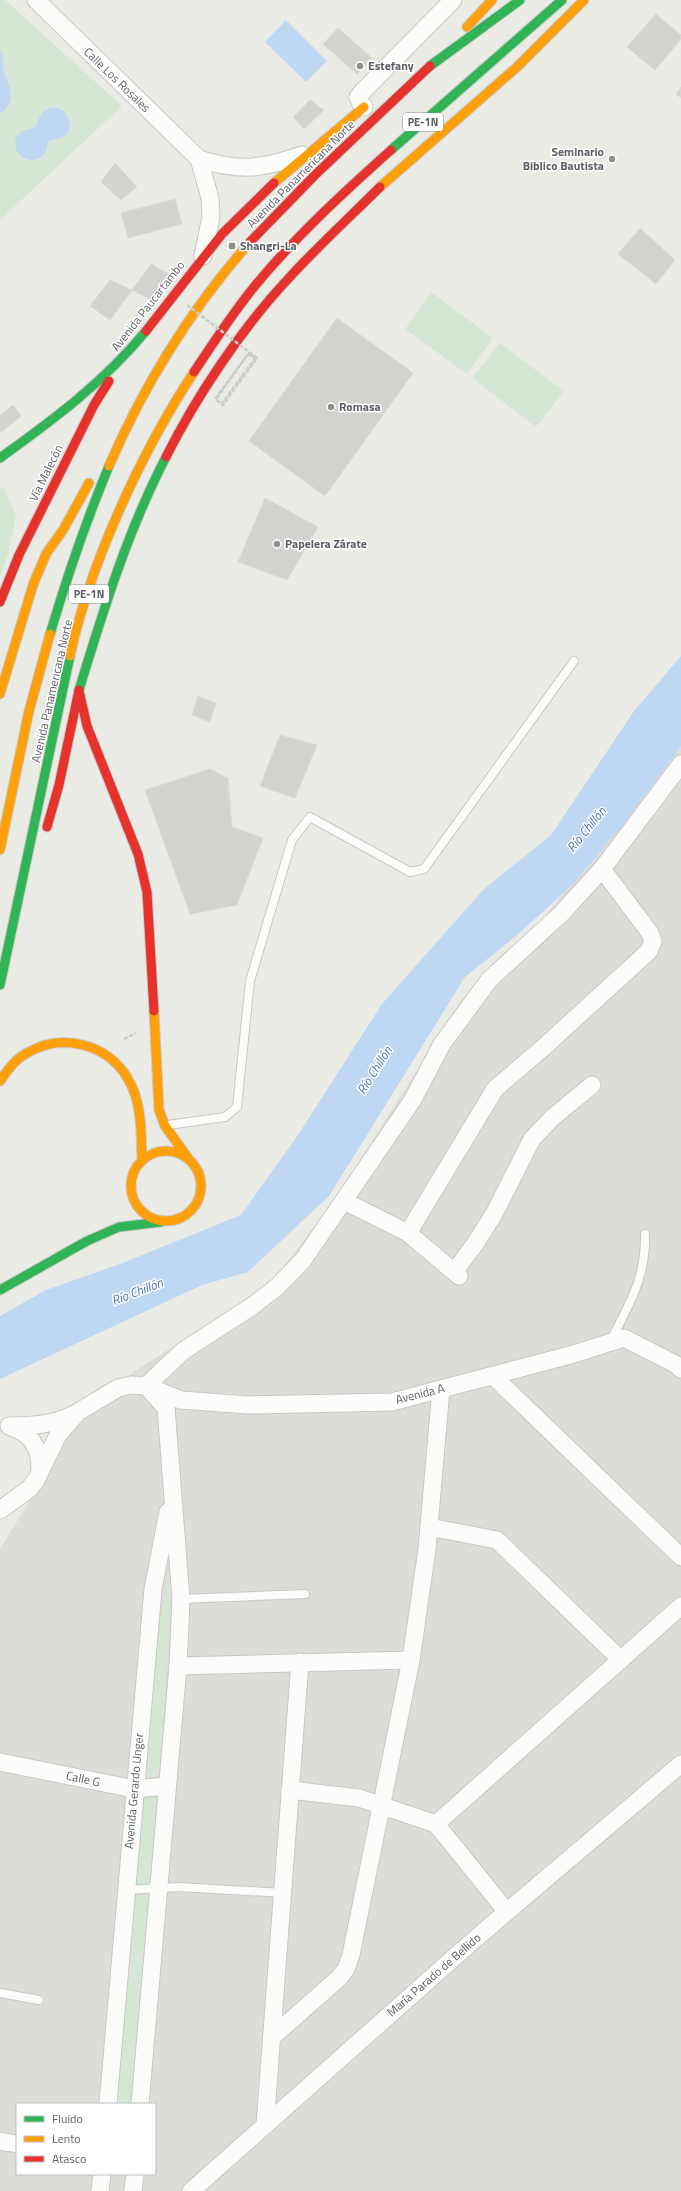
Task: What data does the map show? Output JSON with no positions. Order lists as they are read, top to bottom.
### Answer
{
  "streets": {
    "main road": [
      "Calle Los Rosales",
      "PE-1N",
      "Avenida Panamericana Norte",
      "Avenida Paucartambo",
      "Vía Malecón"
    ],
    "street": [
      "Avenida A",
      "Calle G",
      "Avenida Gerardo Unger",
      "María Parado de Bellido"
    ]
  },
  "crossings": [
    ["Calle Los Rosales", "Avenida Paucartambo"],
    ["Avenida Paucartambo", "Vía Malecón"],
    ["Avenida A", "Avenida Gerardo Unger"],
    ["Calle G", "Avenida Gerardo Unger"]
  ],
  "water": ["Río Chillón"],
  "places": {
    "other": [
      "Estefany",
      "Seminario Biblico Bautista",
      "Romasa",
      "Papelera Zárate"
    ],
    "transit": ["Shangri-La"]
  },
  "legend": ["Fluido", "Lento", "Atasco"]
}
